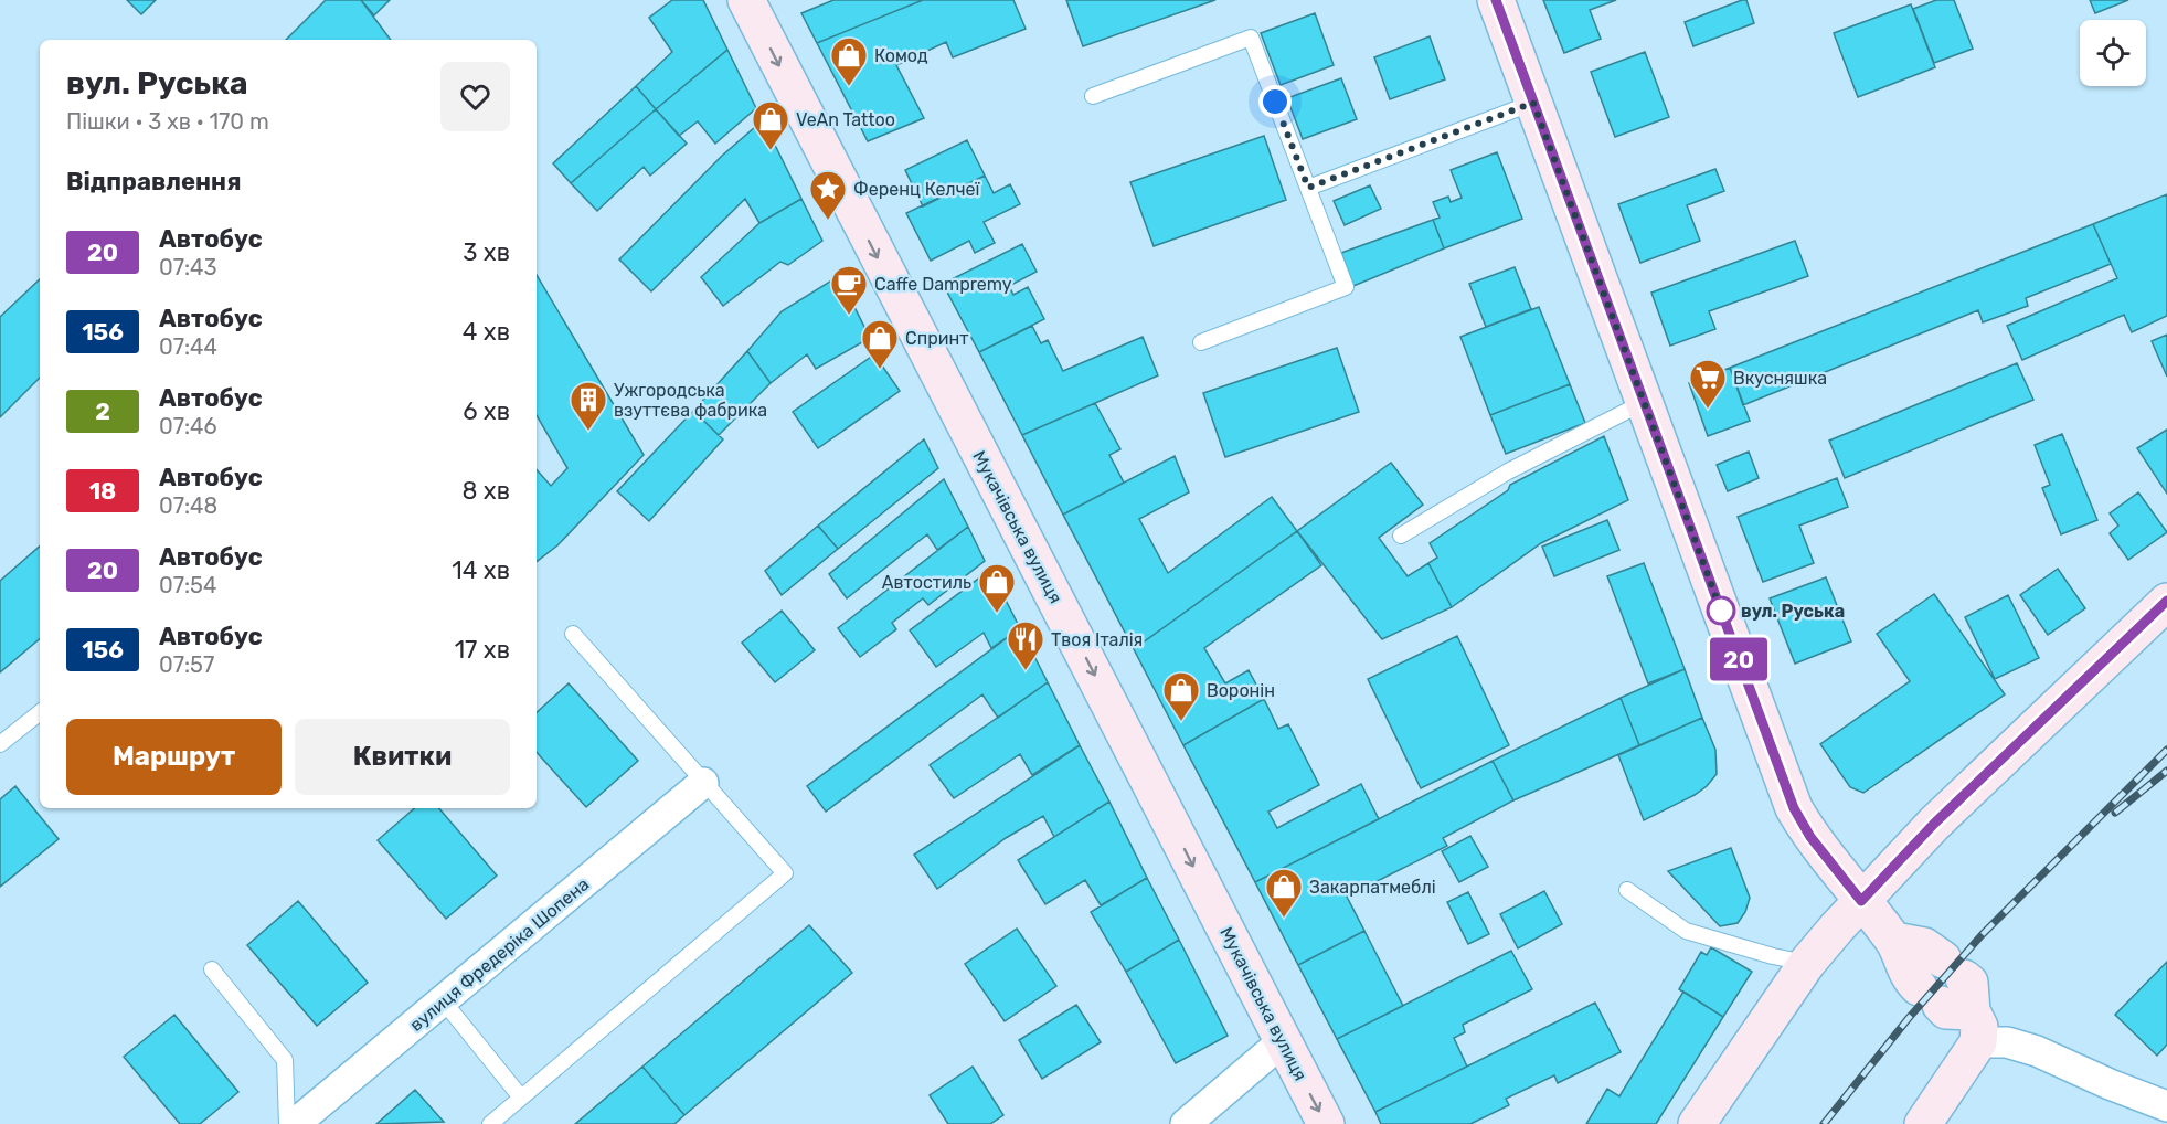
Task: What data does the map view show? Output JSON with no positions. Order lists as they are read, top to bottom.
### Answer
{
  "streets": {
    "main road": ["Мукачівська вулиця"],
    "street": ["вулиця Фредеріка Шопена"]
  },
  "one_way": ["Мукачівська вулиця"],
  "places": {
    "shop": [
      "Комод",
      "VeAn Tattoo",
      "Спринт",
      "Автостиль",
      "Воронін",
      "Закарпатмеблі"
    ],
    "place": ["Ференц Келчеї"],
    "cafe": ["Caffe Dampremy"],
    "supermarket": ["Вкусняшка"],
    "building": ["Ужгородська взуттєва фабрика"],
    "other": ["вул. Руська"],
    "restaurant": ["Твоя Італія"]
  },
  "lines": ["bus line 20"],
  "page": {
    "on_map": "20",
    "heading": [
      ["вул. Руська", "Пішки · 3 хв · 170 m"],
      "Відправлення"
    ],
    "list": [
      {
        "mark": "20",
        "name": "Автобус",
        "note": "07:43",
        "value": "3 хв"
      },
      {
        "mark": "156",
        "name": "Автобус",
        "note": "07:44",
        "value": "4 хв"
      },
      {
        "mark": "2",
        "name": "Автобус",
        "note": "07:46",
        "value": "6 хв"
      },
      {
        "mark": "18",
        "name": "Автобус",
        "note": "07:48",
        "value": "8 хв"
      },
      {
        "mark": "20",
        "name": "Автобус",
        "note": "07:54",
        "value": "14 хв"
      },
      {
        "mark": "156",
        "name": "Автобус",
        "note": "07:57",
        "value": "17 хв"
      }
    ],
    "buttons": ["Маршрут", "Квитки"]
  }
}
